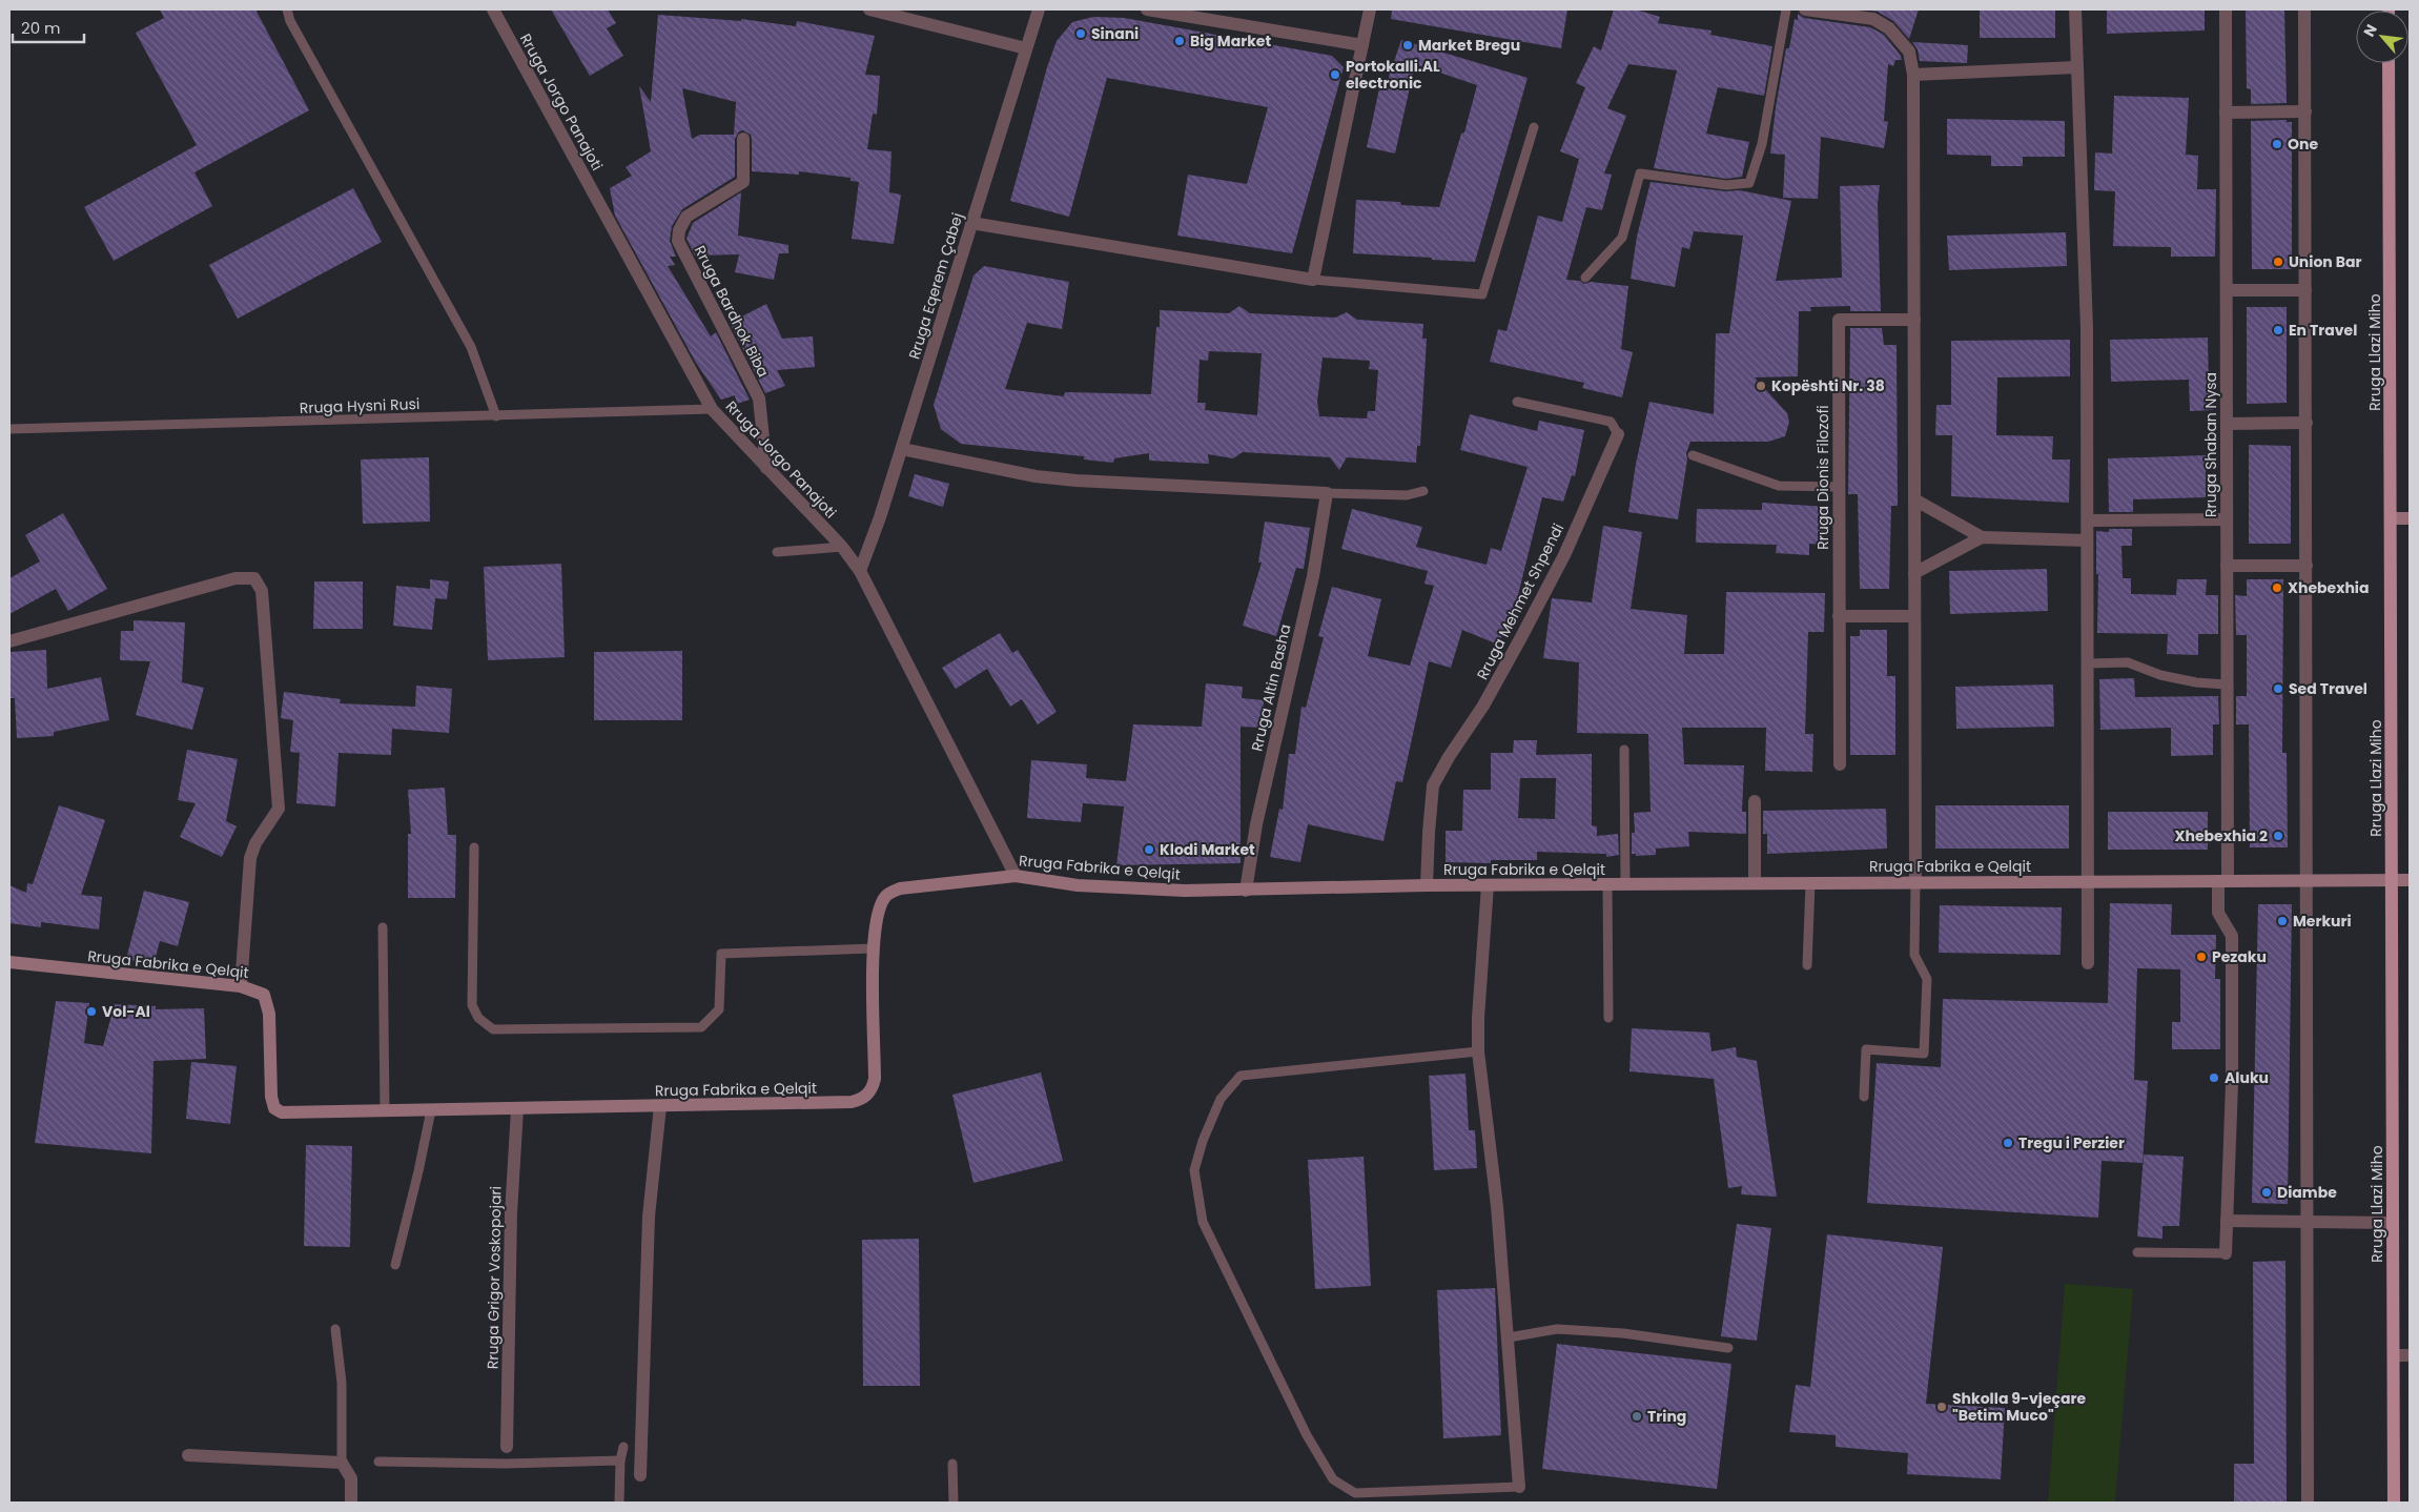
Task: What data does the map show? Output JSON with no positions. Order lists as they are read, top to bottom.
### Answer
{
  "streets": {
    "main road": ["Rruga Llazi Miho"],
    "street": [
      "Rruga Jorgo Panajoti",
      "Rruga Eqerem Çabej",
      "Rruga Bardhok Biba",
      "Rruga Shaban Nysa",
      "Rruga Dionis Filozofi",
      "Rruga Mehmet Shpendi",
      "Rruga Altin Basha",
      "Rruga Fabrika e Qelqit",
      "Rruga Grigor Voskopojari"
    ],
    "lane": ["Rruga Hysni Rusi"]
  },
  "crossings": [
    ["Rruga Jorgo Panajoti", "Rruga Eqerem Çabej"],
    ["Rruga Jorgo Panajoti", "Rruga Bardhok Biba"],
    ["Rruga Jorgo Panajoti", "Rruga Hysni Rusi"],
    ["Rruga Jorgo Panajoti", "Rruga Fabrika e Qelqit"],
    ["Rruga Llazi Miho", "Rruga Fabrika e Qelqit"],
    ["Rruga Shaban Nysa", "Rruga Fabrika e Qelqit"],
    ["Rruga Mehmet Shpendi", "Rruga Fabrika e Qelqit"],
    ["Rruga Altin Basha", "Rruga Fabrika e Qelqit"],
    ["Rruga Fabrika e Qelqit", "Rruga Grigor Voskopojari"]
  ],
  "places": [
    "Sinani",
    "Big Market",
    "Market Bregu",
    "Portokalli.AL electronic",
    "One",
    "Union Bar",
    "En Travel",
    "Kopështi Nr. 38",
    "Xhebexhia",
    "Sed Travel",
    "Xhebexhia 2",
    "Klodi Market",
    "Merkuri",
    "Pezaku",
    "Vol-Al",
    "Aluku",
    "Tregu i Perzier",
    "Diambe",
    "Shkolla 9-vjeçare \"Betim Muco\"",
    "Tring"
  ],
  "scale_bar": "20 m",
  "north": "top left"
}
